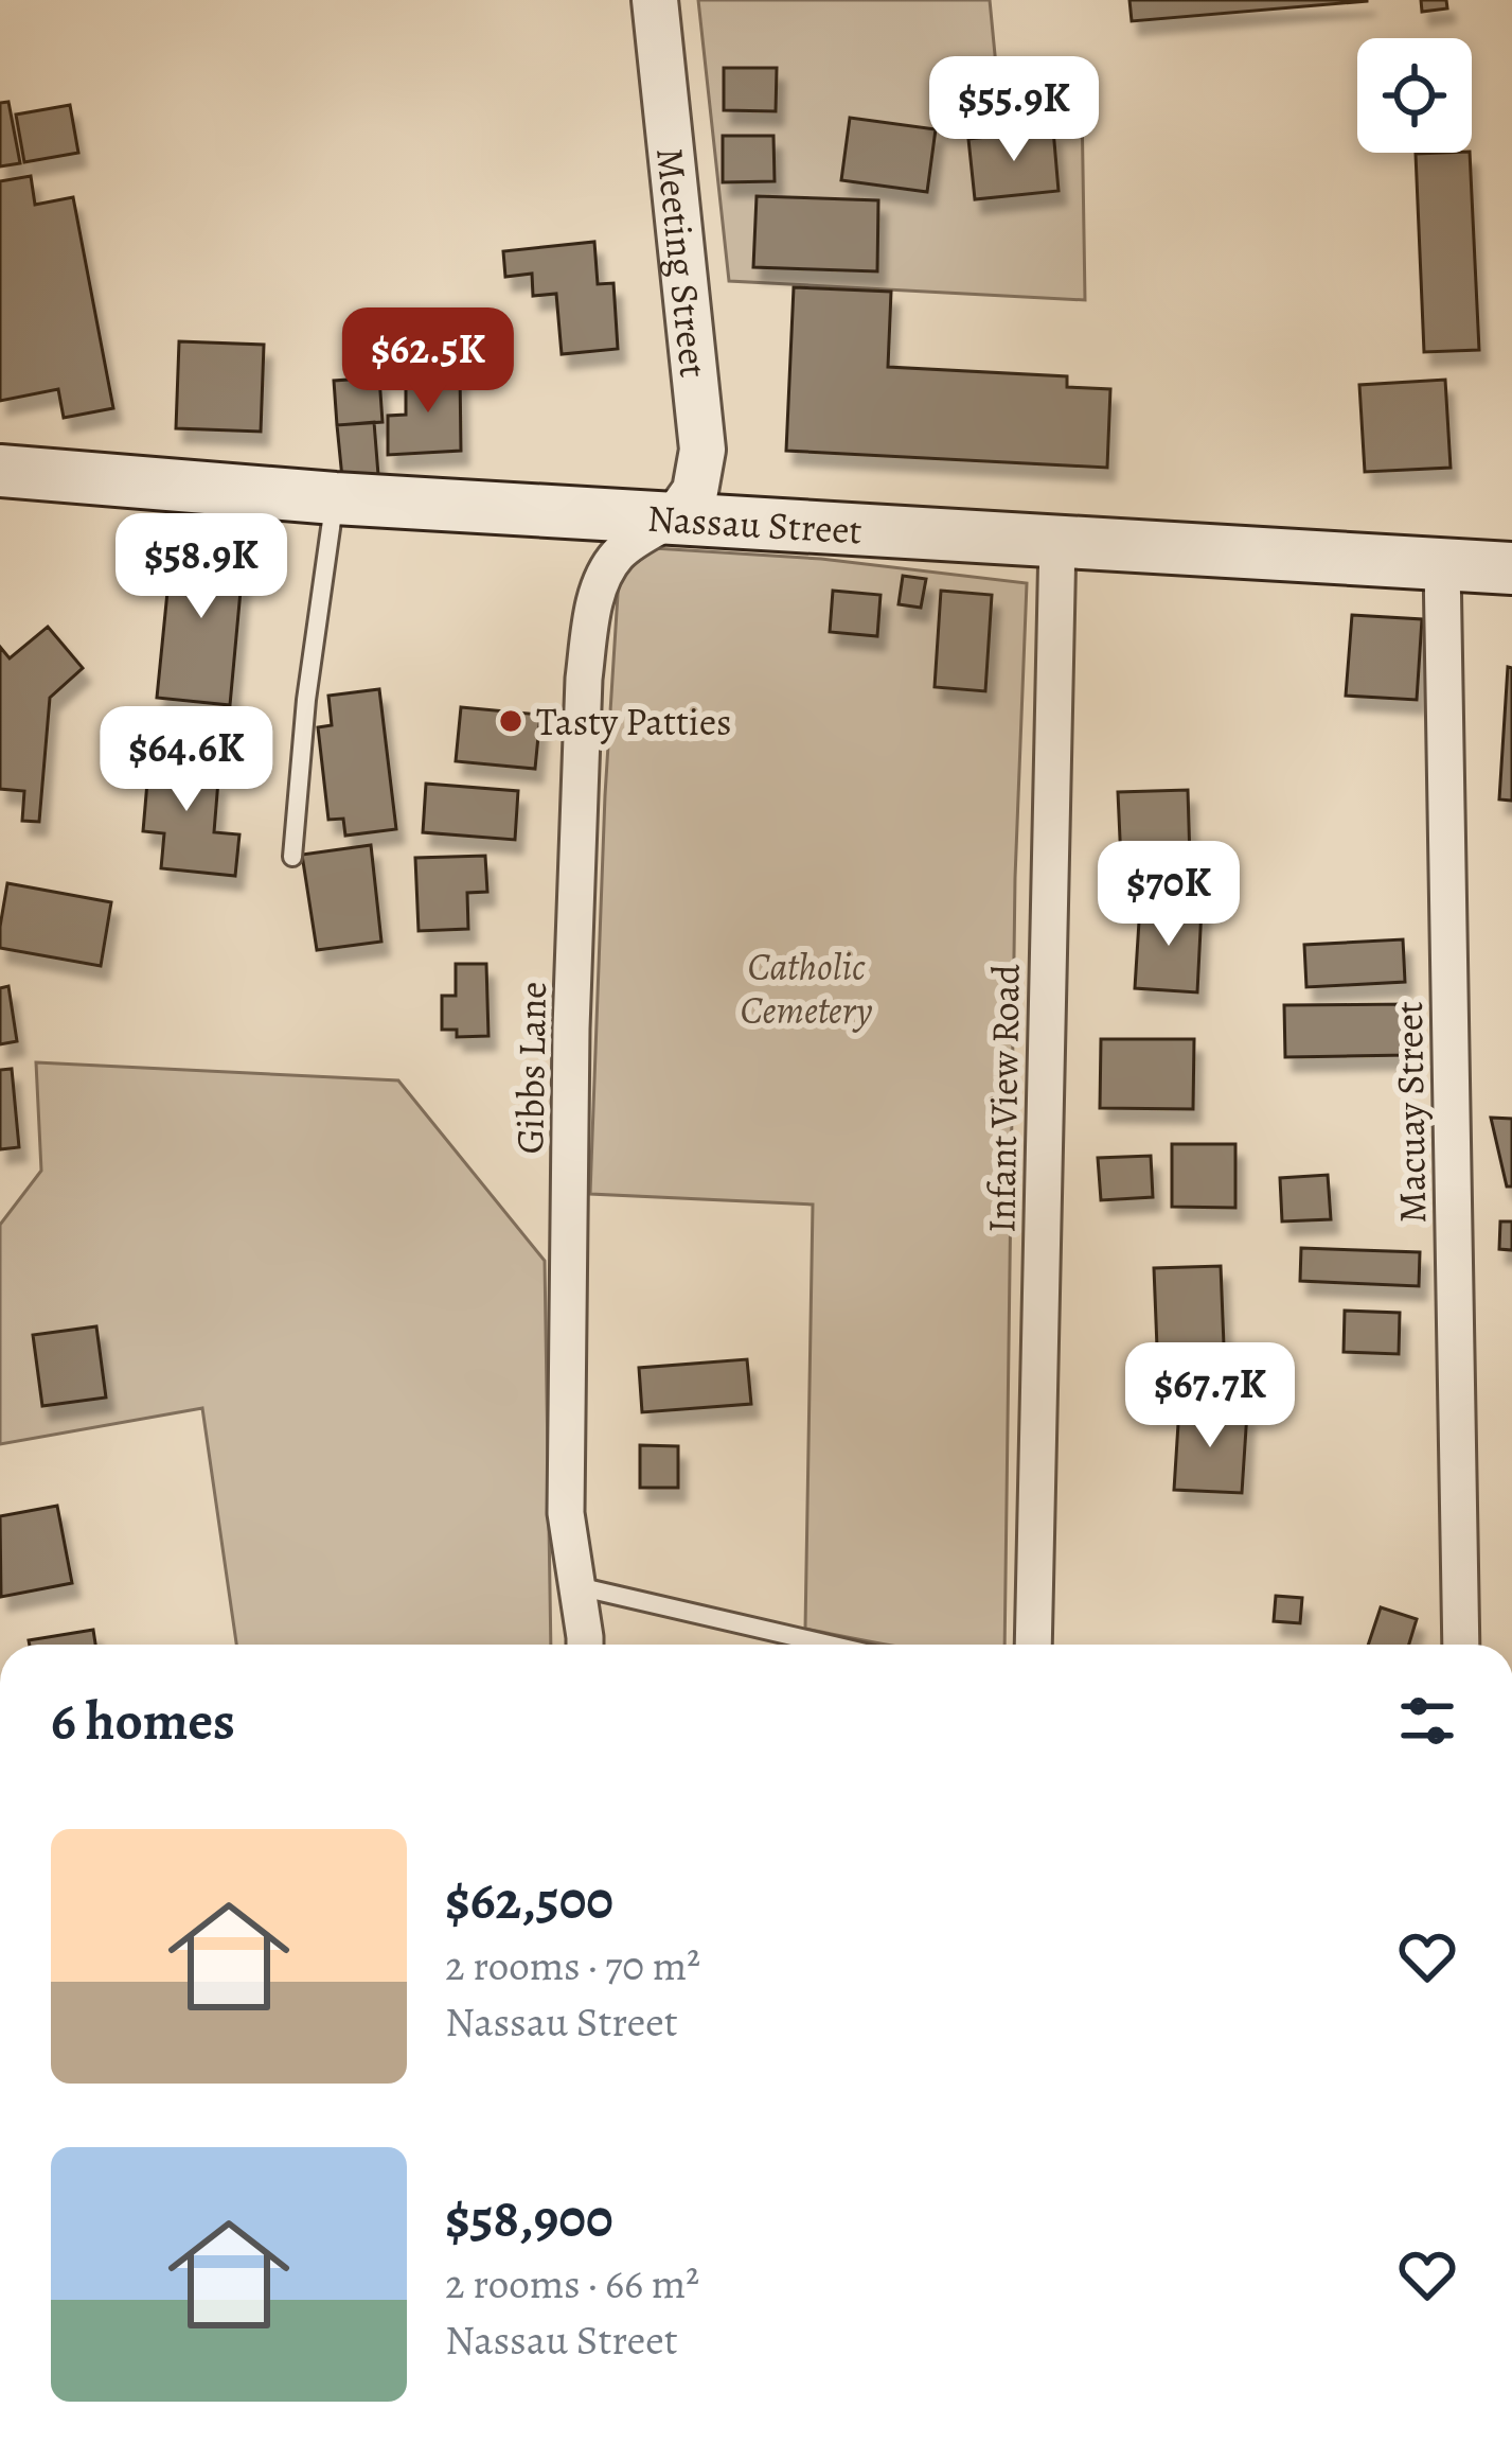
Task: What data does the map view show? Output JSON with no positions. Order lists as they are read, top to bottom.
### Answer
{
  "streets": {
    "main road": ["Nassau Street"],
    "street": [
      "Meeting Street",
      "Gibbs Lane",
      "Infant View Road",
      "Macuay Street"
    ]
  },
  "crossings": [
    ["Meeting Street", "Nassau Street"],
    ["Meeting Street", "Gibbs Lane"],
    ["Nassau Street", "Gibbs Lane"],
    ["Nassau Street", "Infant View Road"],
    ["Nassau Street", "Macuay Street"]
  ],
  "parks": ["Catholic Cemetery"],
  "places": ["Tasty Patties"],
  "page": {
    "price": [
      "$55.9K",
      "$62.5K",
      "$58.9K",
      "$64.6K",
      "$70K",
      "$67.7K"
    ],
    "heading": "6 homes",
    "list": [
      {
        "name": "$62,500",
        "note": "2 rooms · 70 m² · Nassau Street"
      },
      {
        "name": "$58,900",
        "note": "2 rooms · 66 m² · Nassau Street"
      }
    ]
  }
}
